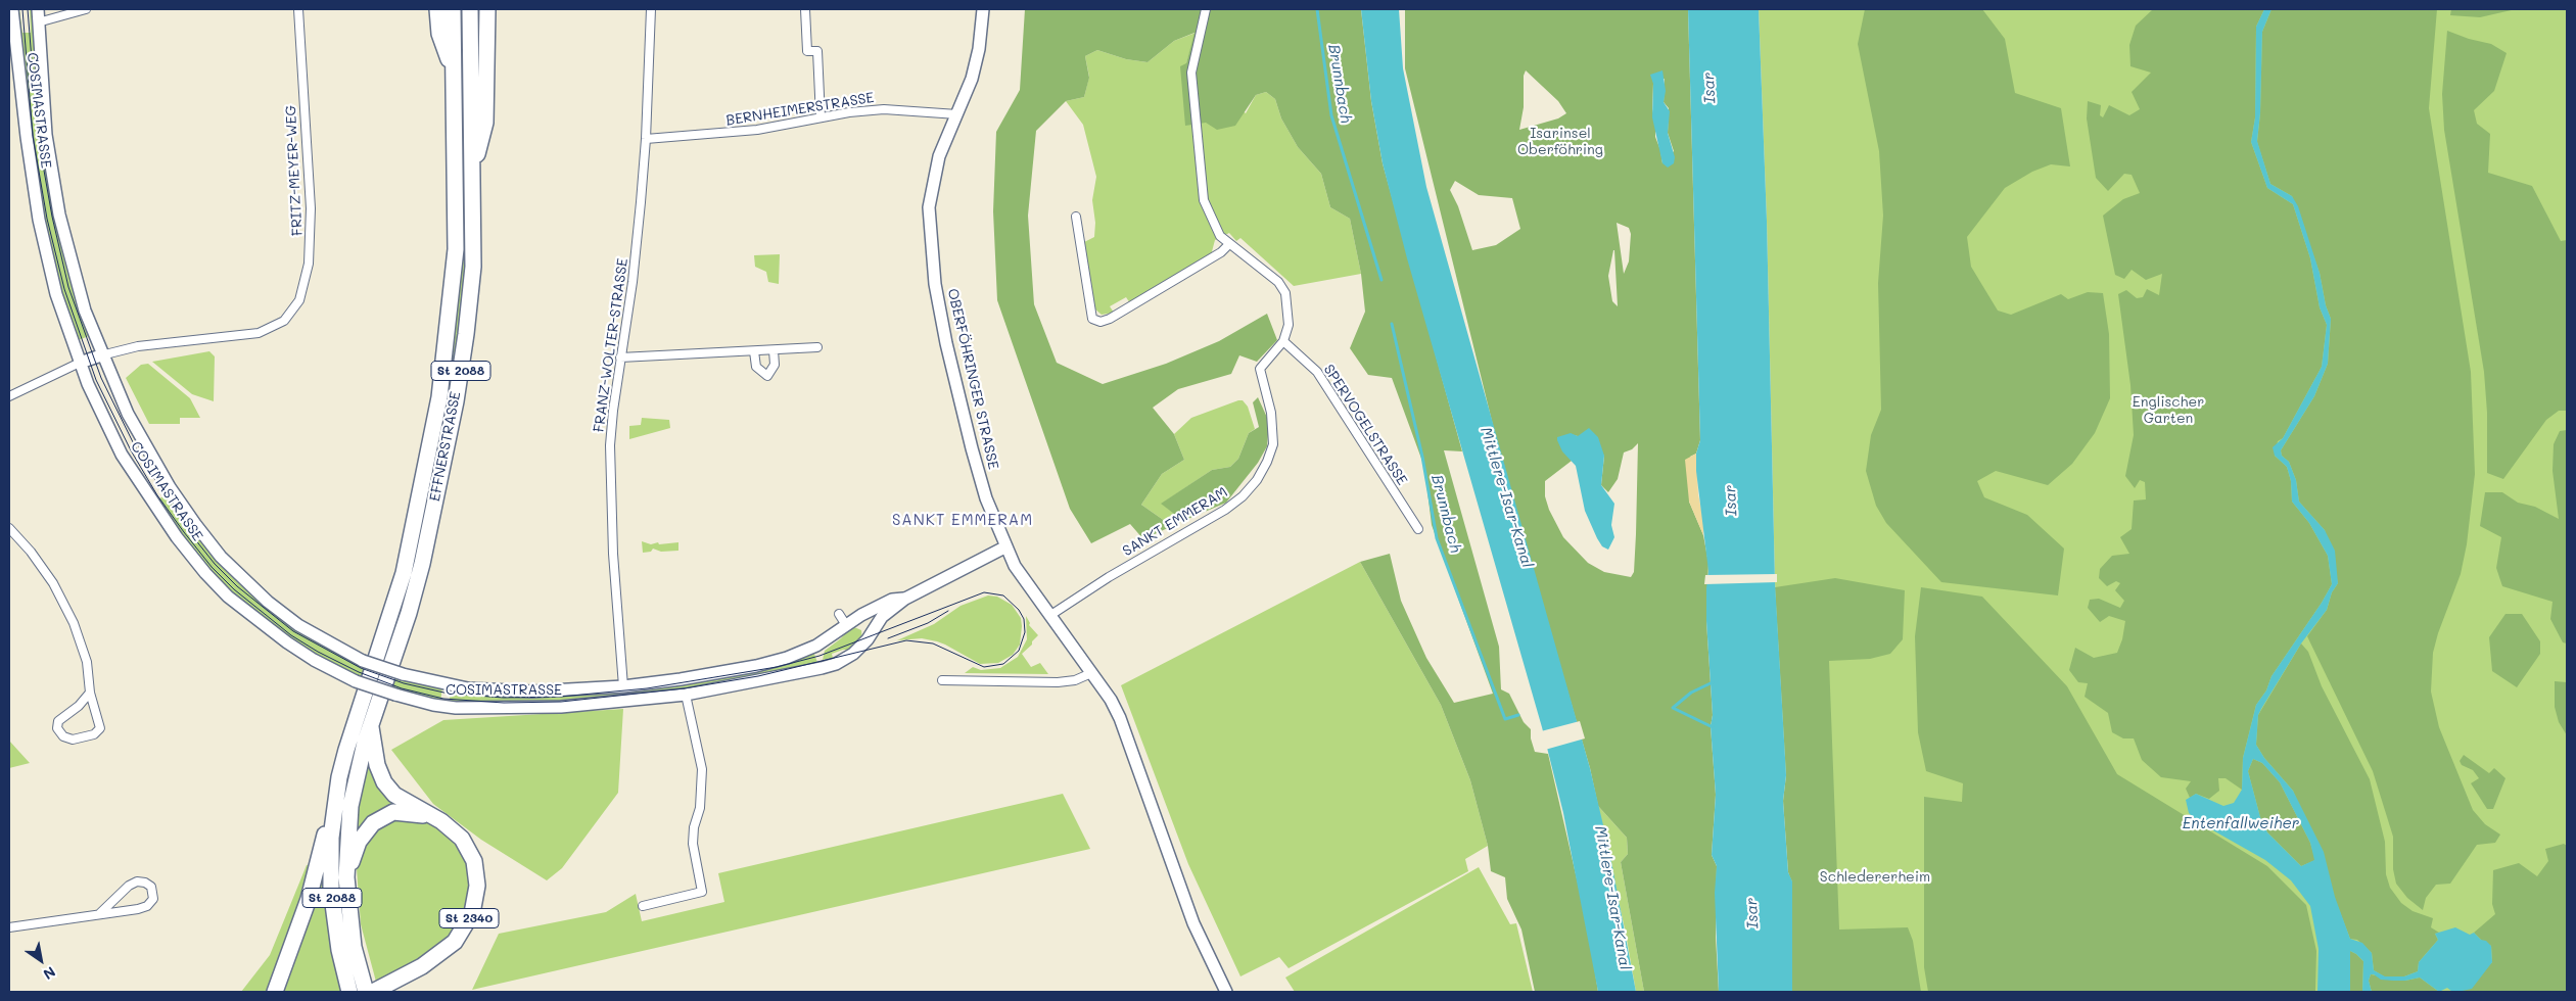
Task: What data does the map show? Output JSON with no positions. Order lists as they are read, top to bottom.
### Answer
{
  "streets": {
    "highway": ["St 2088", "EFFNERSTRASSE", "St 2340"],
    "main road": ["COSIMASTRASSE", "OBERFÖHRINGER STRASSE"],
    "street": [
      "BERNHEIMERSTRASSE",
      "FRITZ-MEYER-WEG",
      "FRANZ-WOLTER-STRASSE",
      "SPERVOGELSTRASSE",
      "SANKT EMMERAM"
    ]
  },
  "crossings": [
    ["BERNHEIMERSTRASSE", "FRANZ-WOLTER-STRASSE"],
    ["BERNHEIMERSTRASSE", "OBERFÖHRINGER STRASSE"],
    ["COSIMASTRASSE", "FRITZ-MEYER-WEG"],
    ["COSIMASTRASSE", "FRANZ-WOLTER-STRASSE"],
    ["COSIMASTRASSE", "OBERFÖHRINGER STRASSE"],
    ["St 2088", "EFFNERSTRASSE"],
    ["St 2088", "St 2340"],
    ["OBERFÖHRINGER STRASSE", "SANKT EMMERAM"],
    ["SPERVOGELSTRASSE", "SANKT EMMERAM"],
    ["EFFNERSTRASSE", "St 2340"]
  ],
  "districts": ["SANKT EMMERAM"],
  "water": [
    "Brunnbach",
    "Isar",
    "Mittlere-Isar-Kanal",
    "Entenfallweiher"
  ],
  "parks": ["Isarinsel Oberföhring", "Englischer Garten", "Schledererheim"],
  "north": "bottom right"
}
